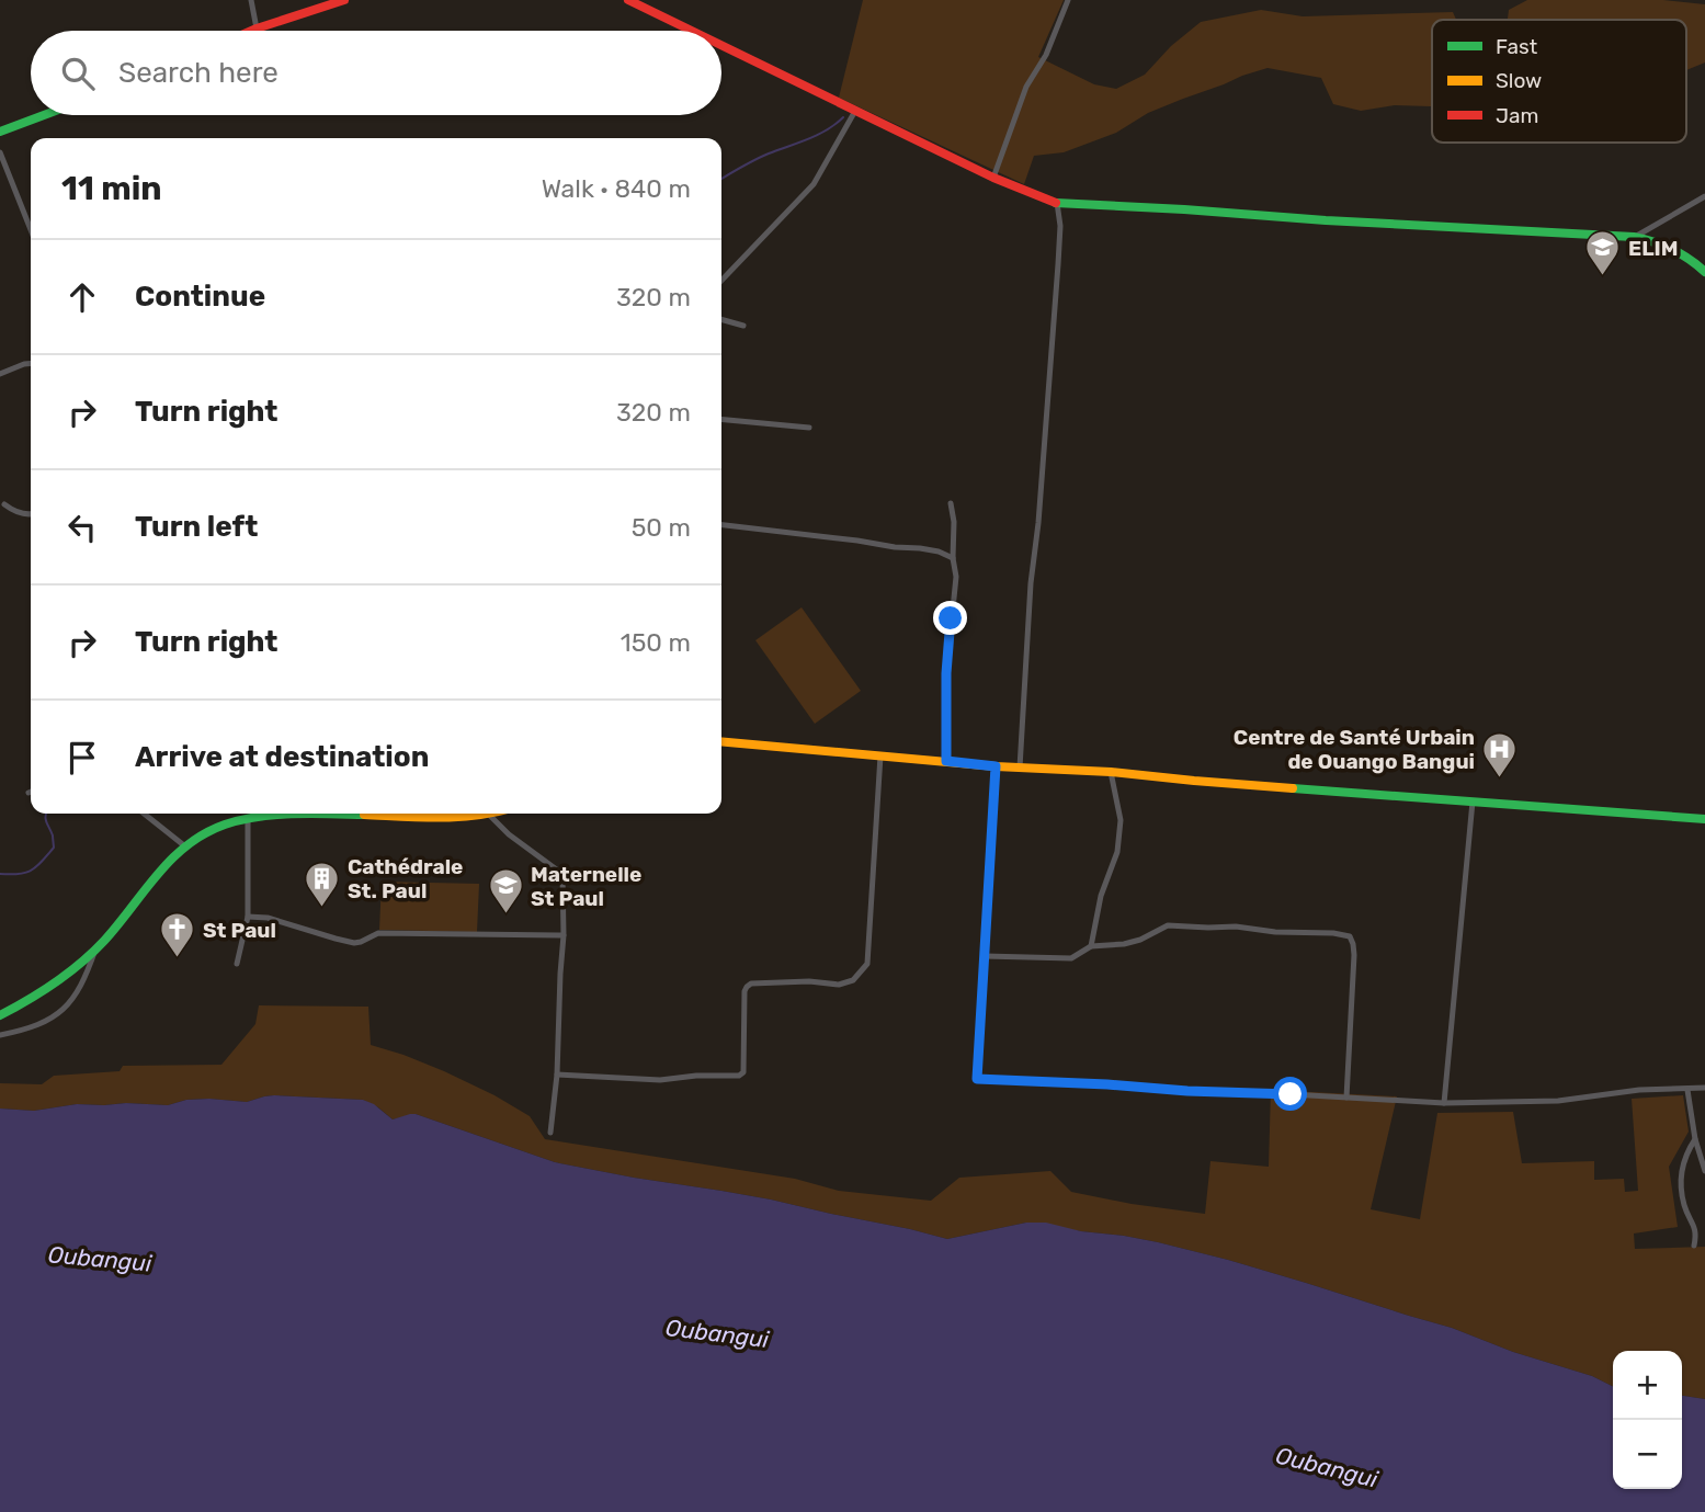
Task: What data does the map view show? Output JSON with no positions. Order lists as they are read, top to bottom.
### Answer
{
  "water": ["Oubangui"],
  "places": {
    "school or university": ["ELIM", "Maternelle St Paul"],
    "hospital": ["Centre de Santé Urbain de Ouango Bangui"],
    "building": ["Cathédrale St. Paul"],
    "church": ["St Paul"]
  },
  "legend": ["Fast", "Slow", "Jam"],
  "page": {
    "search": "Search here",
    "heading": ["11 min", "Walk · 840 m"],
    "list": [
      ["Continue", "320 m"],
      ["Turn right", "320 m"],
      ["Turn left", "50 m"],
      ["Turn right", "150 m"],
      "Arrive at destination"
    ],
    "map_buttons": ["+", "−"]
  }
}
